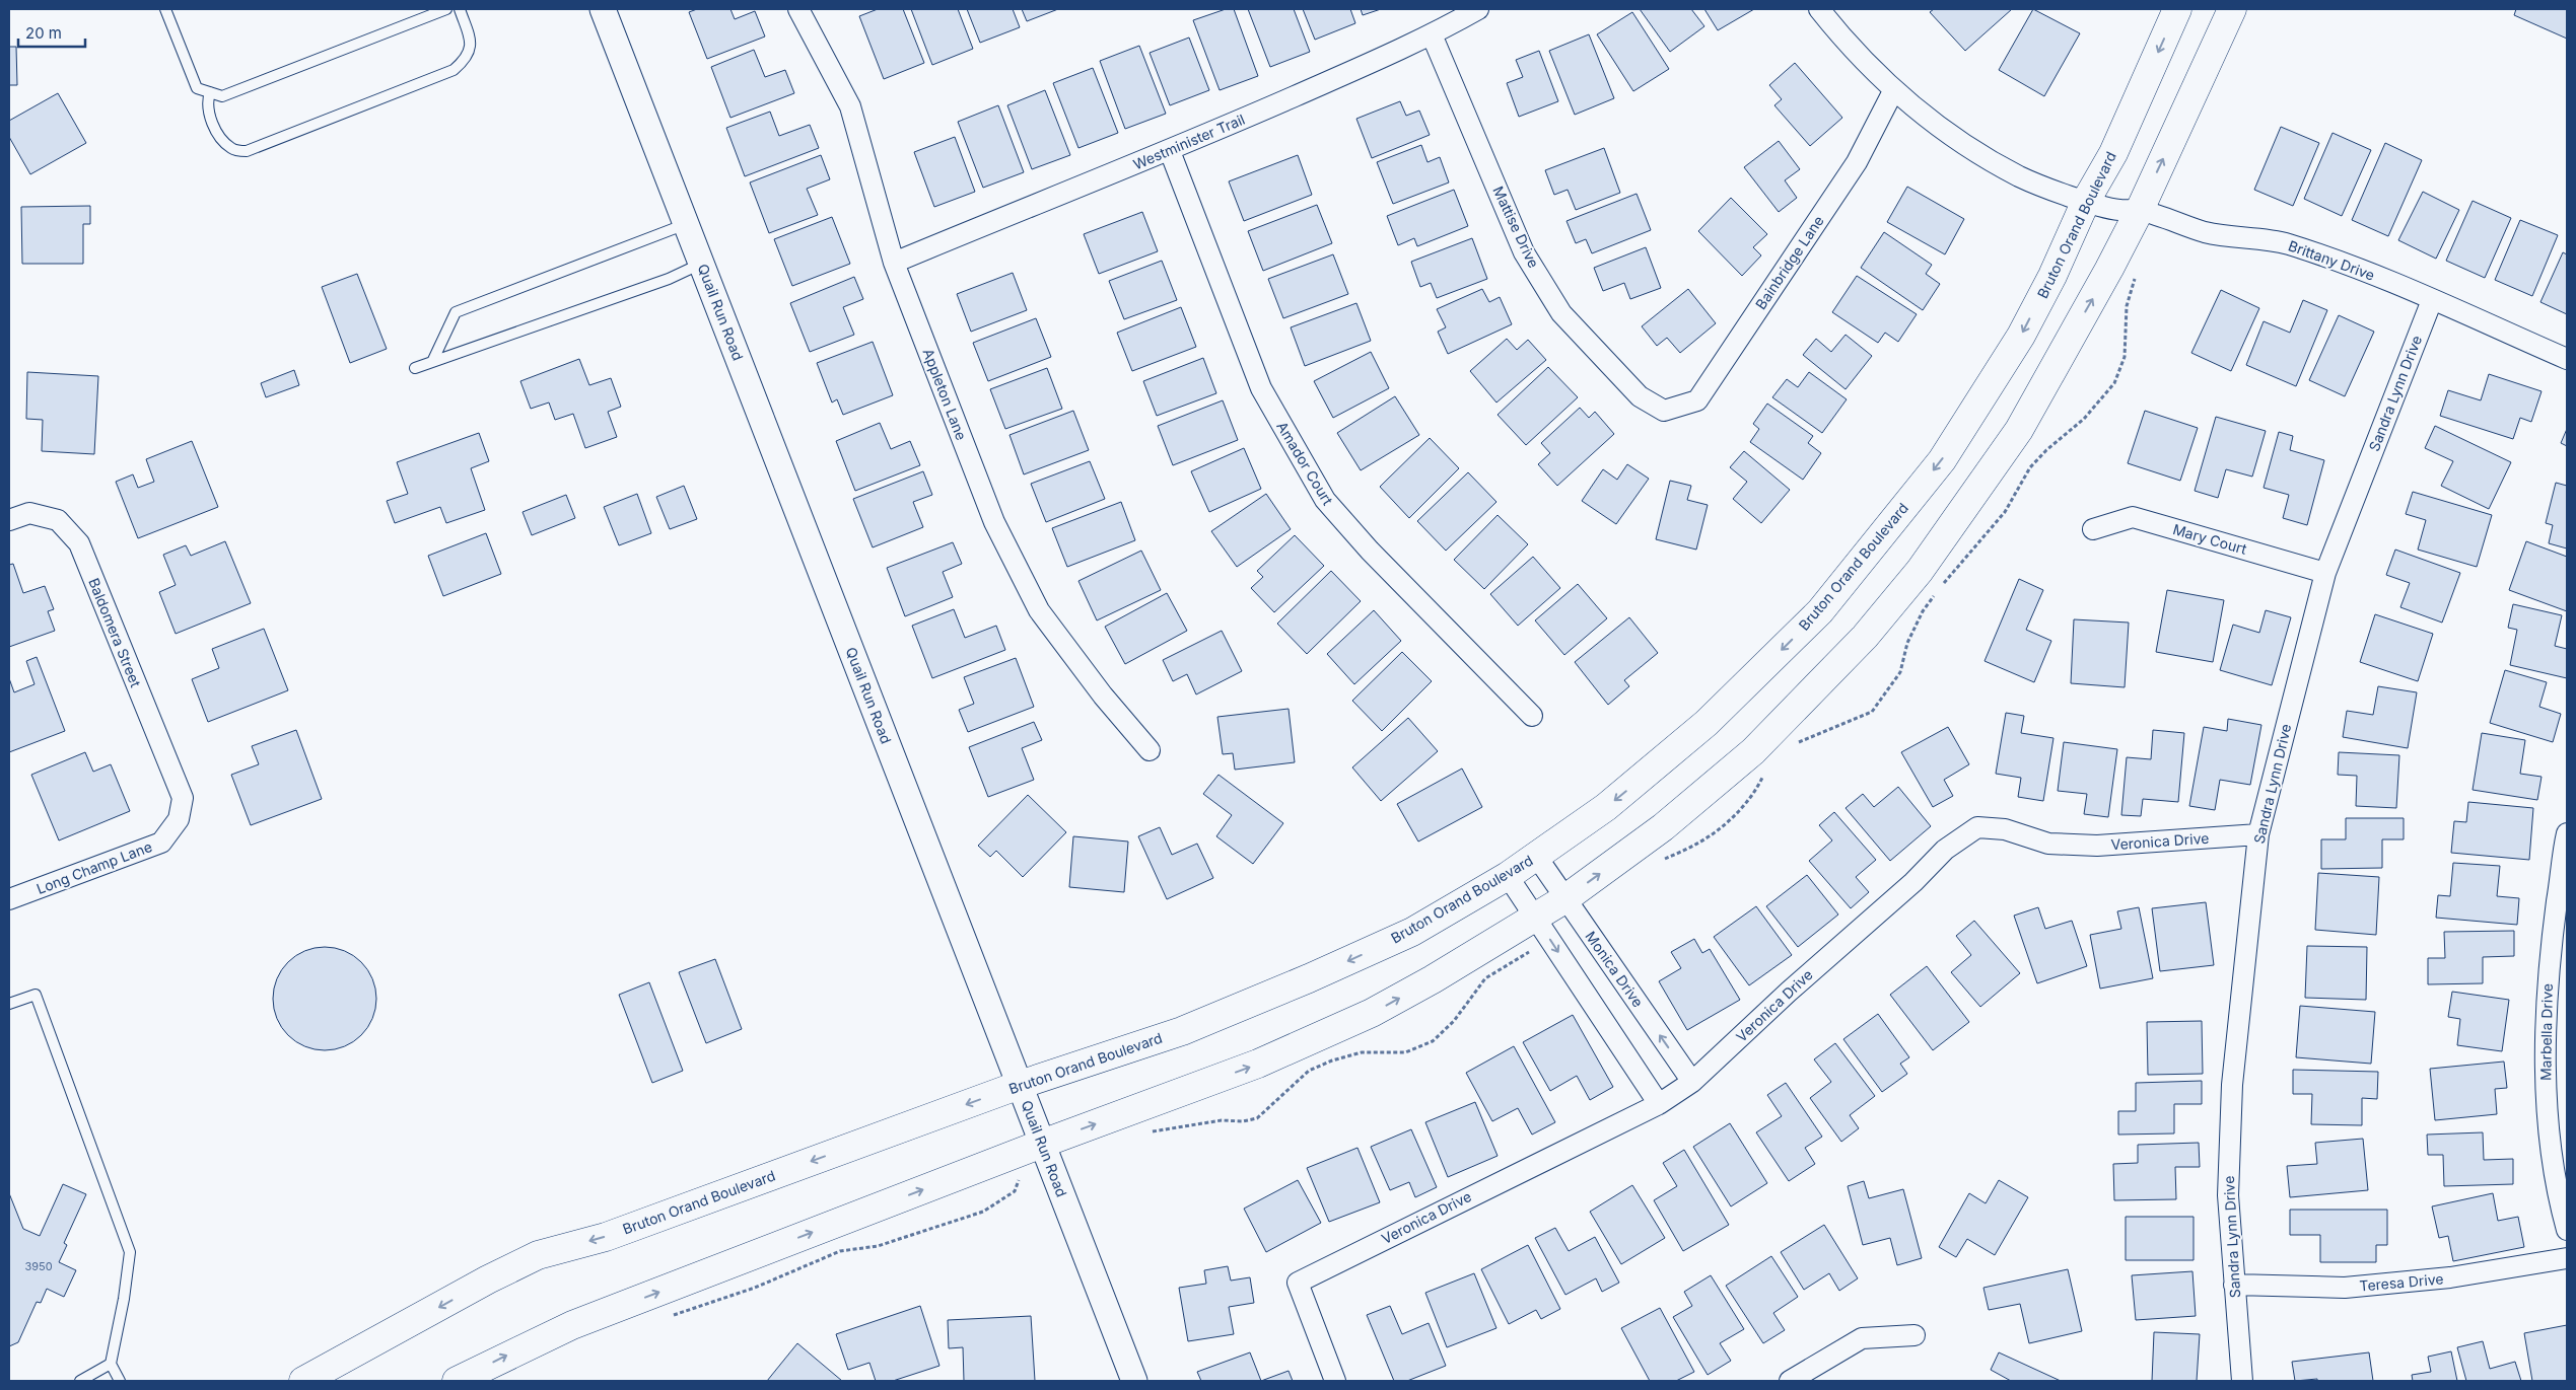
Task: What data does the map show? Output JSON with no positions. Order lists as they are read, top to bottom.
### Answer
{
  "streets": {
    "main road": ["Bruton Orand Boulevard"],
    "street": [
      "Westminister Trail",
      "Mattise Drive",
      "Brittany Drive",
      "Bainbridge Lane",
      "Quail Run Road",
      "Sandra Lynn Drive",
      "Appleton Lane",
      "Amador Court",
      "Mary Court",
      "Baldomera Street",
      "Veronica Drive",
      "Long Champ Lane",
      "Monica Drive",
      "Marbella Drive",
      "Teresa Drive"
    ]
  },
  "crossings": [
    ["Westminister Trail", "Mattise Drive"],
    ["Westminister Trail", "Appleton Lane"],
    ["Westminister Trail", "Amador Court"],
    ["Bruton Orand Boulevard", "Brittany Drive"],
    ["Bruton Orand Boulevard", "Quail Run Road"],
    ["Bruton Orand Boulevard", "Monica Drive"],
    ["Mattise Drive", "Bainbridge Lane"],
    ["Brittany Drive", "Bainbridge Lane"],
    ["Brittany Drive", "Sandra Lynn Drive"],
    ["Sandra Lynn Drive", "Mary Court"],
    ["Sandra Lynn Drive", "Veronica Drive"],
    ["Sandra Lynn Drive", "Teresa Drive"],
    ["Baldomera Street", "Long Champ Lane"],
    ["Veronica Drive", "Monica Drive"]
  ],
  "house_numbers": ["3950"],
  "scale_bar": "20 m"
}
